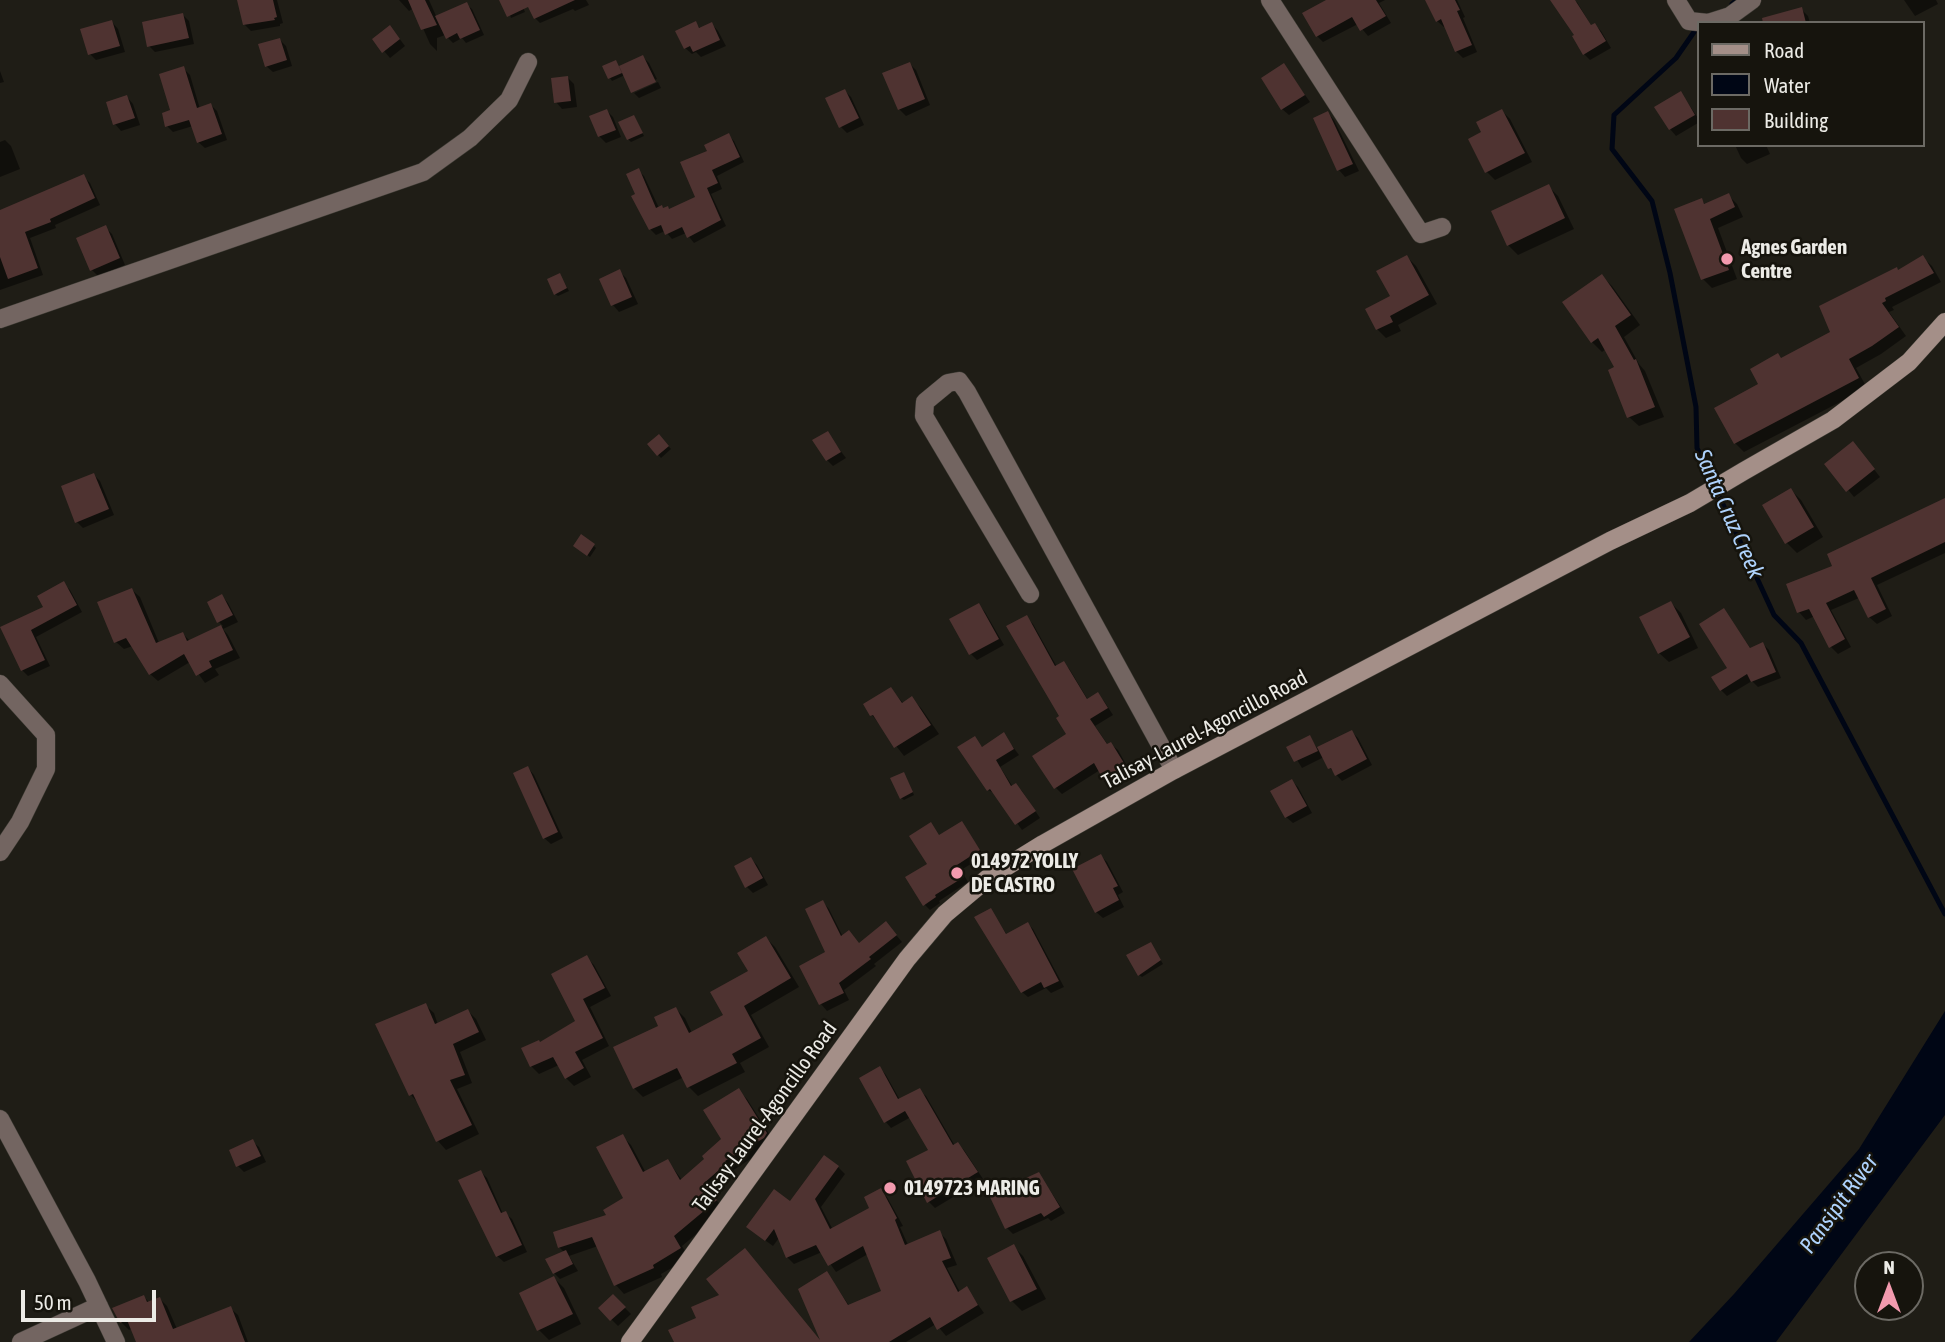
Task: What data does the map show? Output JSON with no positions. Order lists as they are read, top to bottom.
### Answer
{
  "streets": {
    "main road": ["Talisay-Laurel-Agoncillo Road"]
  },
  "water": ["Santa Cruz Creek", "Pansipit River"],
  "places": ["Agnes Garden Centre", "014972 YOLLY DE CASTRO", "0149723 MARING"],
  "legend": ["Road", "Water", "Building"],
  "scale_bar": "50 m",
  "north": "top"
}
